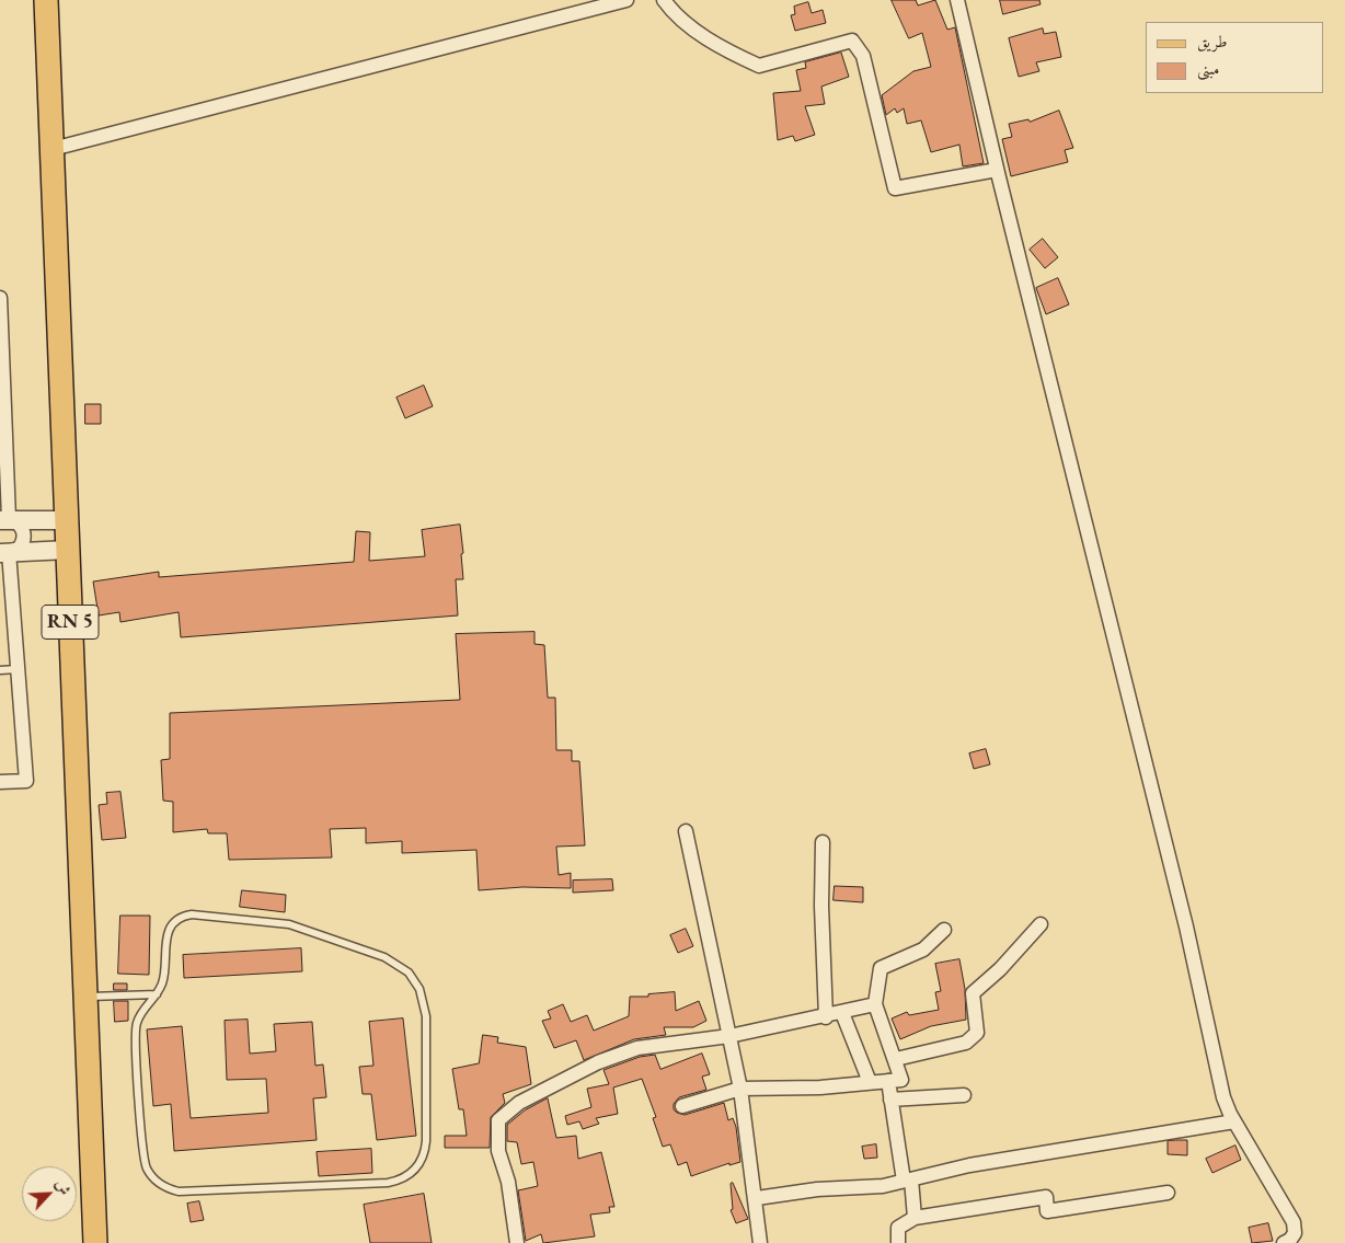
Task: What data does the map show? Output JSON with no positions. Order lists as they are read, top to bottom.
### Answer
{
  "streets": {
    "main road": ["RN 5"]
  },
  "legend": ["طريق", "مبنى"],
  "north": "top right"
}
